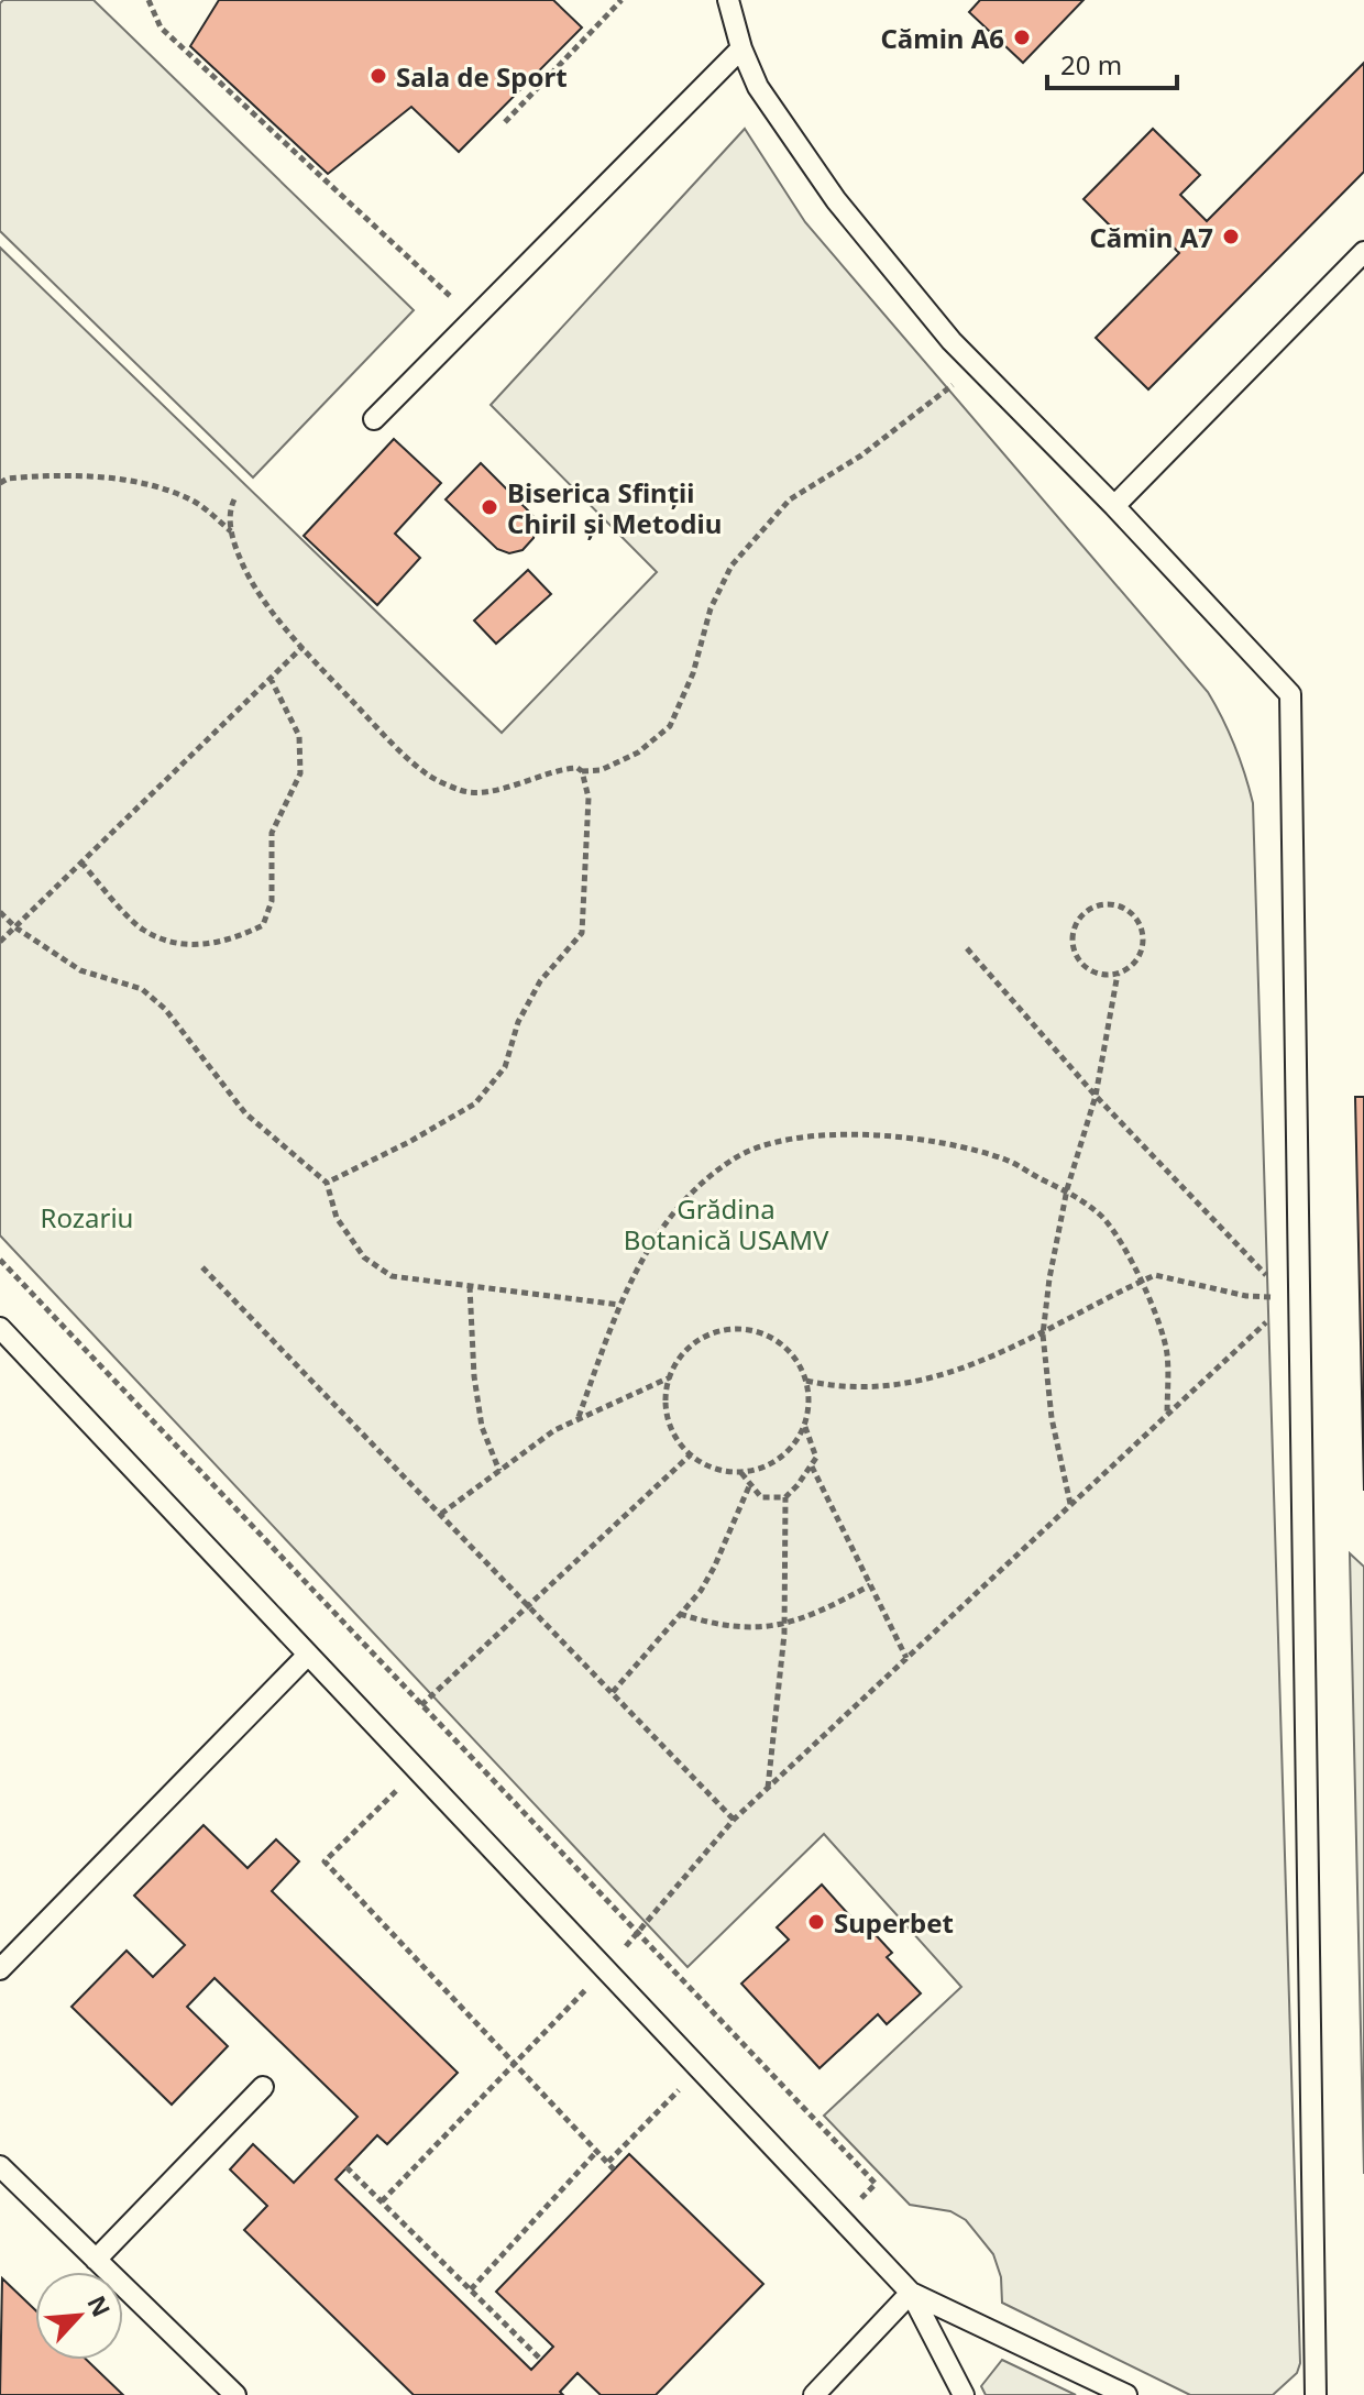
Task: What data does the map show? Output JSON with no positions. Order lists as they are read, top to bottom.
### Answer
{
  "parks": ["Grădina Botanică USAMV", "Rozariu"],
  "places": [
    "Cămin A6",
    "Sala de Sport",
    "Cămin A7",
    "Biserica Sfinții Chiril și Metodiu",
    "Superbet"
  ],
  "scale_bar": "20 m",
  "north": "top right"
}
